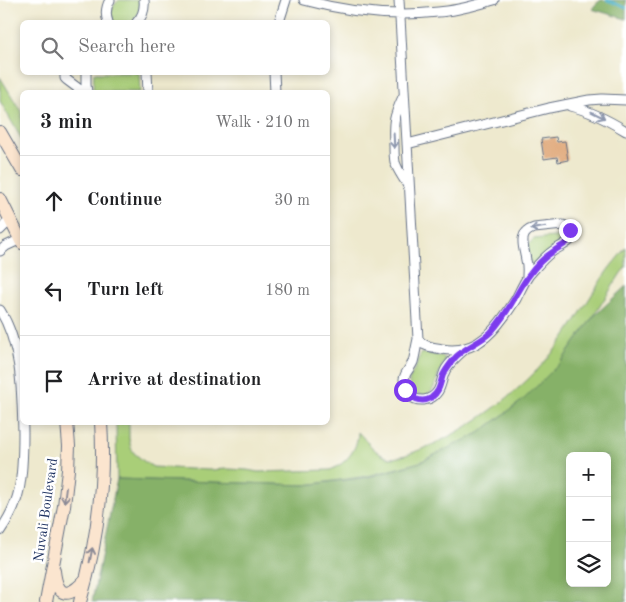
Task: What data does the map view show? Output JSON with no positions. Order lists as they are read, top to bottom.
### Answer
{
  "streets": {
    "main road": ["Nuvali Boulevard"]
  },
  "page": {
    "search": "Search here",
    "heading": ["3 min", "Walk · 210 m"],
    "list": [
      ["Continue", "30 m"],
      ["Turn left", "180 m"],
      "Arrive at destination"
    ],
    "map_buttons": ["+", "−"]
  }
}
